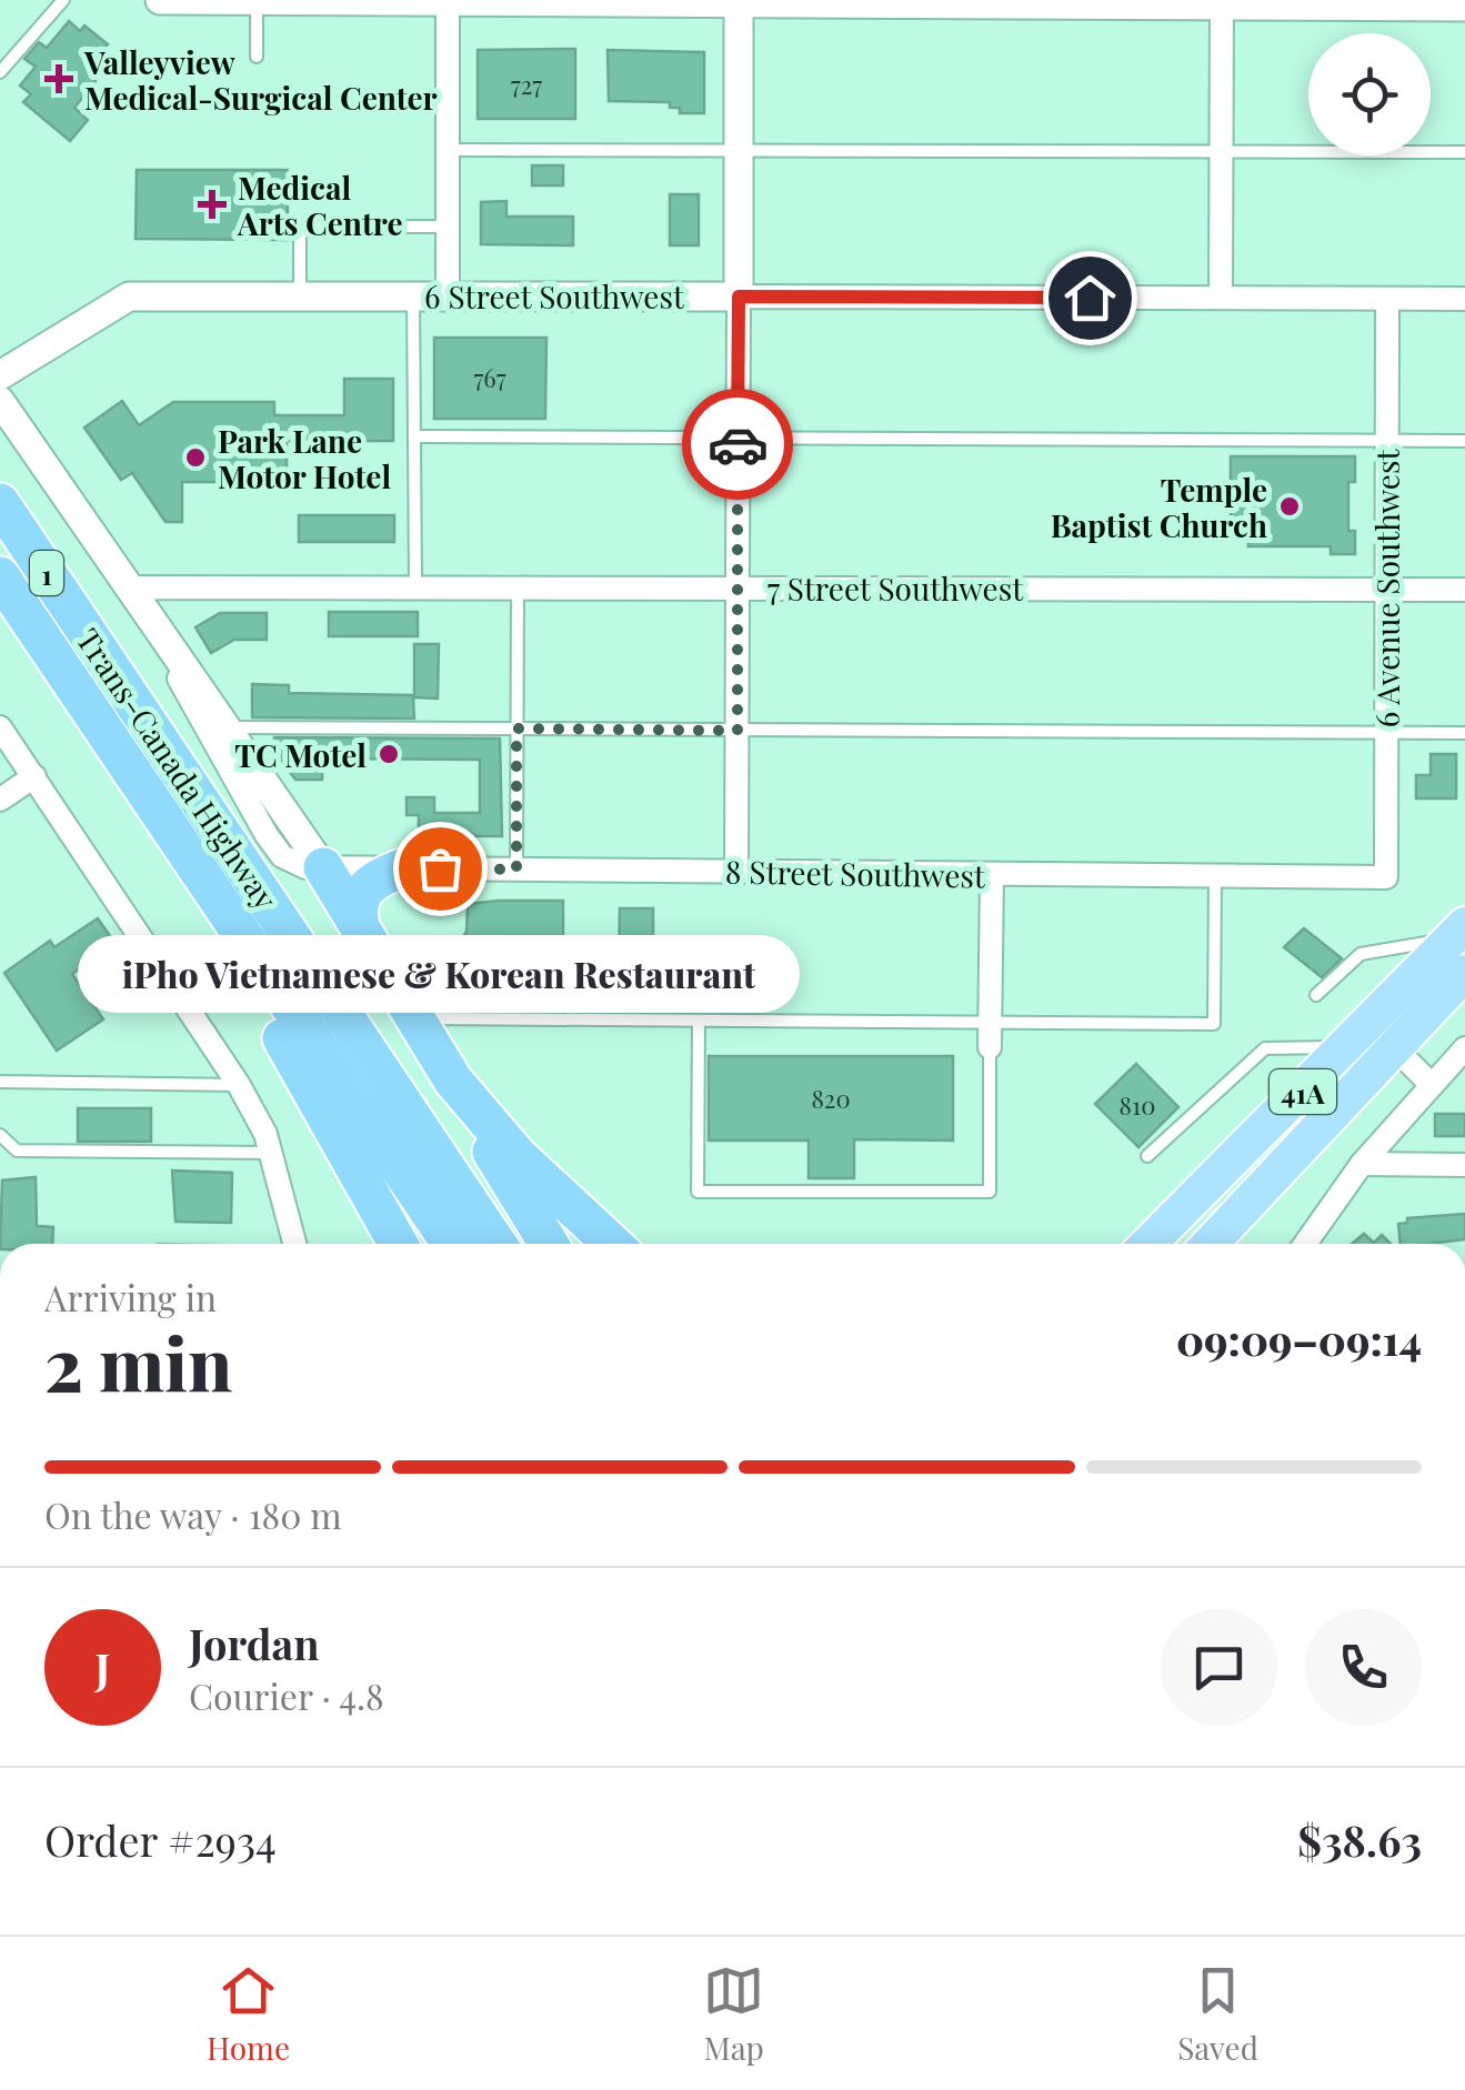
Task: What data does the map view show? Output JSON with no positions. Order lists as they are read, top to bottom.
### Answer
{
  "streets": {
    "highway": ["1", "Trans-Canada Highway"],
    "main road": ["41A"],
    "street": [
      "6 Street Southwest",
      "7 Street Southwest",
      "6 Avenue Southwest",
      "8 Street Southwest"
    ]
  },
  "crossings": [
    ["6 Street Southwest", "6 Avenue Southwest"],
    ["7 Street Southwest", "6 Avenue Southwest"],
    ["6 Avenue Southwest", "8 Street Southwest"]
  ],
  "places": {
    "health": ["Valleyview Medical-Surgical Center", "Medical Arts Centre"],
    "other": [
      "Park Lane Motor Hotel",
      "Temple Baptist Church",
      "TC Motel",
      "iPho Vietnamese & Korean Restaurant"
    ]
  },
  "house_numbers": [
    "727",
    "767",
    "820",
    "810"
  ],
  "page": {
    "bubble": "iPho Vietnamese & Korean Restaurant",
    "heading": ["2 min", "Arriving in", "09:09–09:14"],
    "panel": [
      "Jordan",
      "Courier · 4.8",
      "Order #2934",
      "$38.63"
    ],
    "bar": "On the way · 180 m",
    "round": "J",
    "tabs": ["Home", "Map", "Saved"]
  }
}
